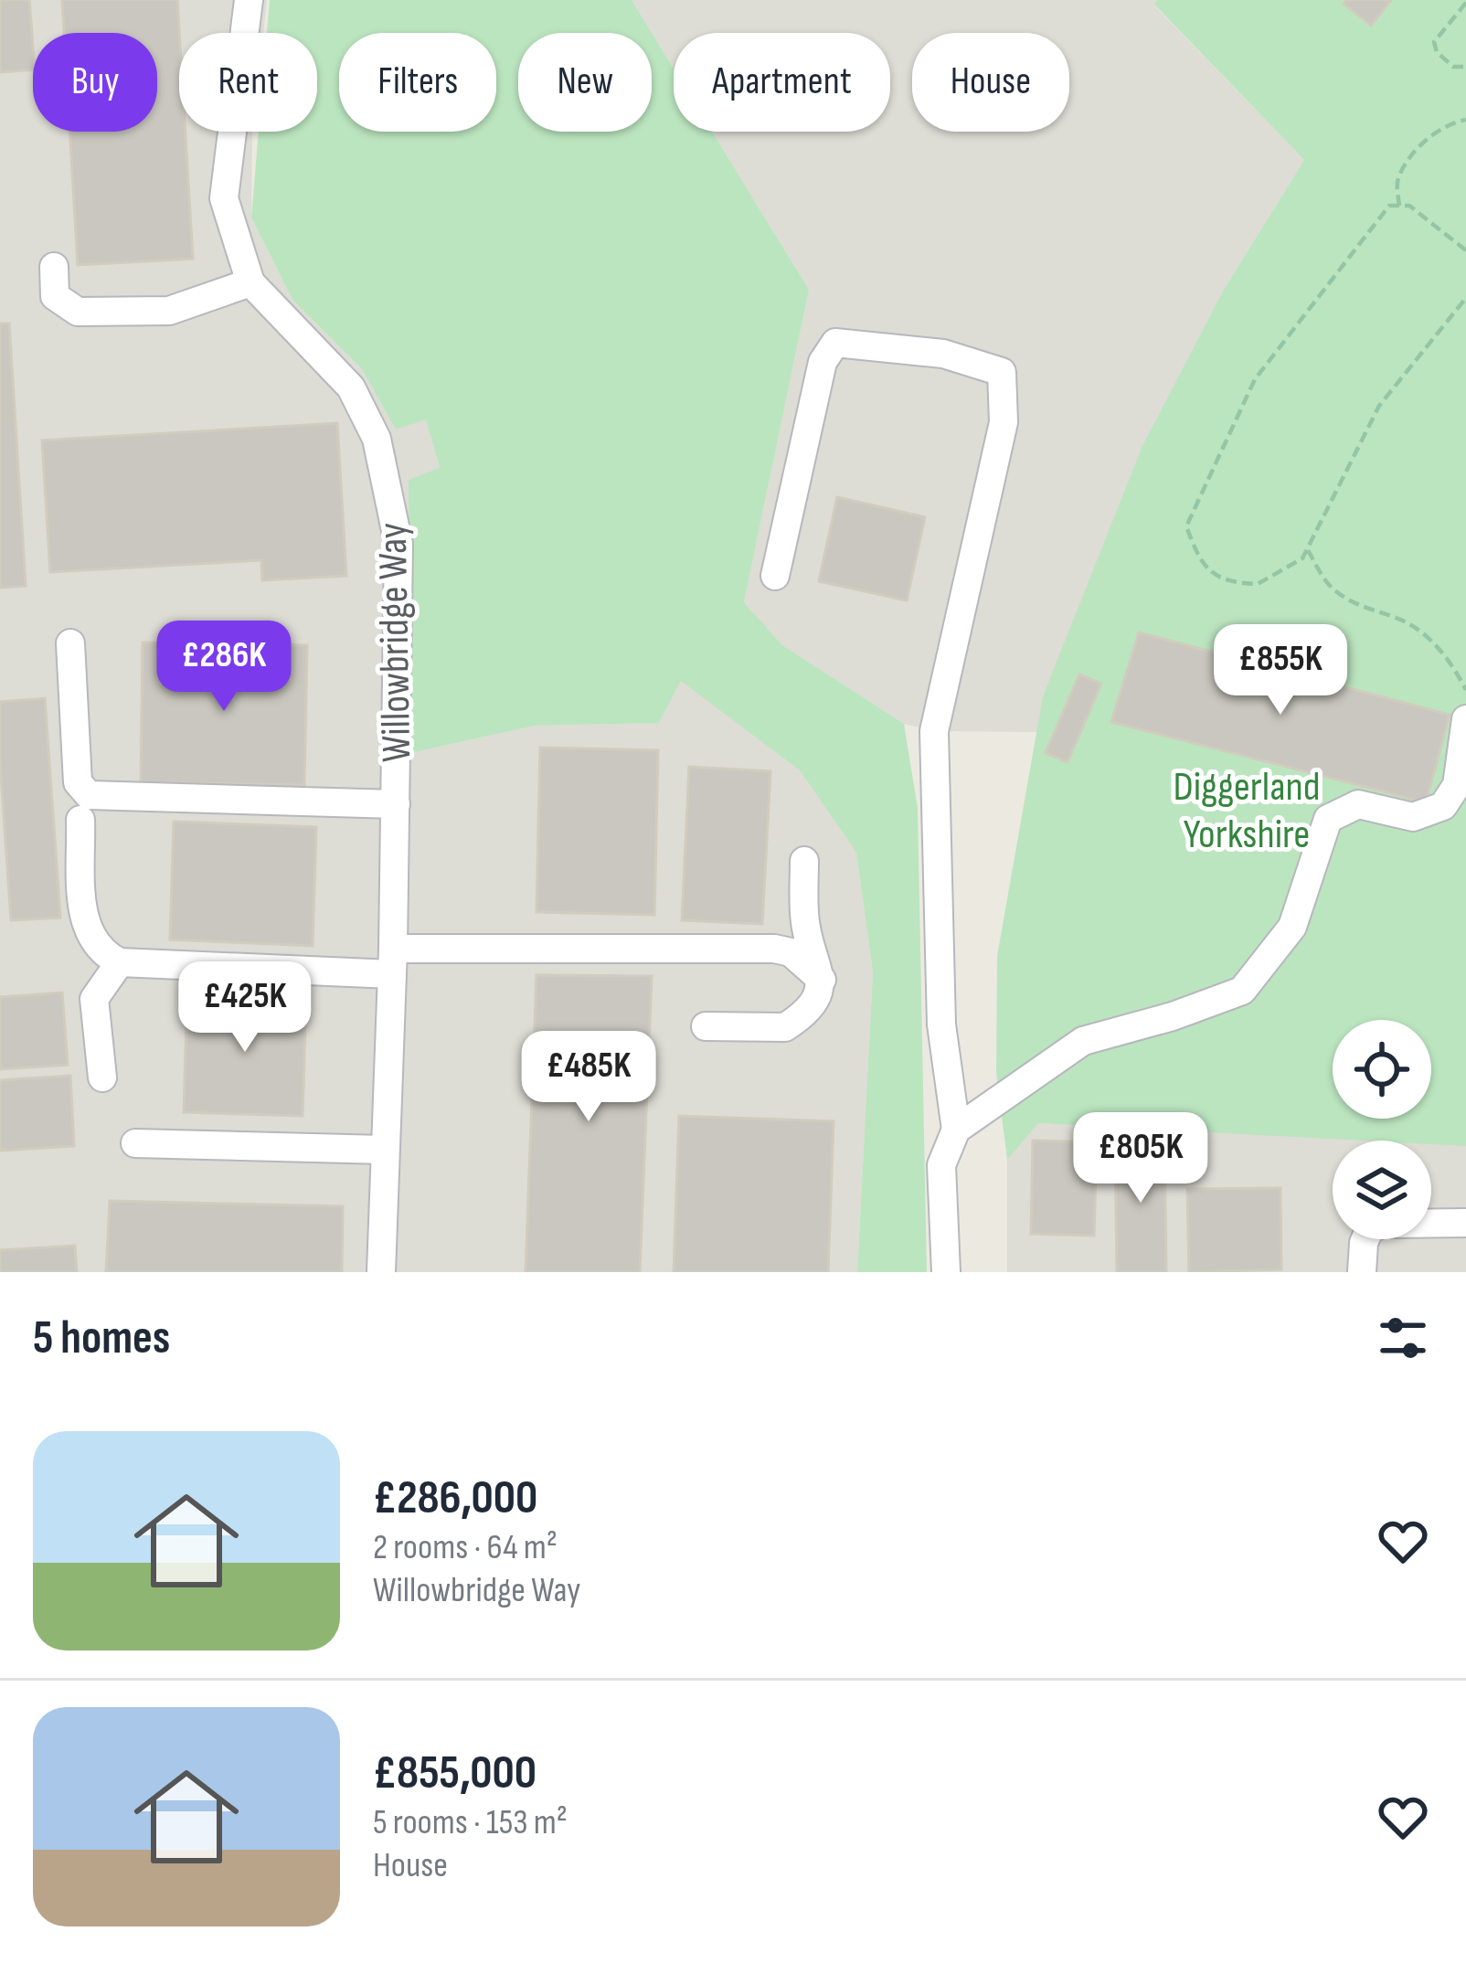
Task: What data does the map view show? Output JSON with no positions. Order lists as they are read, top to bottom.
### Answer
{
  "streets": {
    "street": ["Willowbridge Way"]
  },
  "parks": ["Diggerland Yorkshire"],
  "page": {
    "chip": [
      "Buy",
      "Rent",
      "Filters",
      "New",
      "Apartment",
      "House"
    ],
    "price": [
      "£286K",
      "£855K",
      "£425K",
      "£485K",
      "£805K"
    ],
    "heading": "5 homes",
    "list": [
      {
        "name": "£286,000",
        "note": "2 rooms · 64 m² · Willowbridge Way"
      },
      {
        "name": "£855,000",
        "note": "5 rooms · 153 m² · House"
      }
    ]
  }
}
